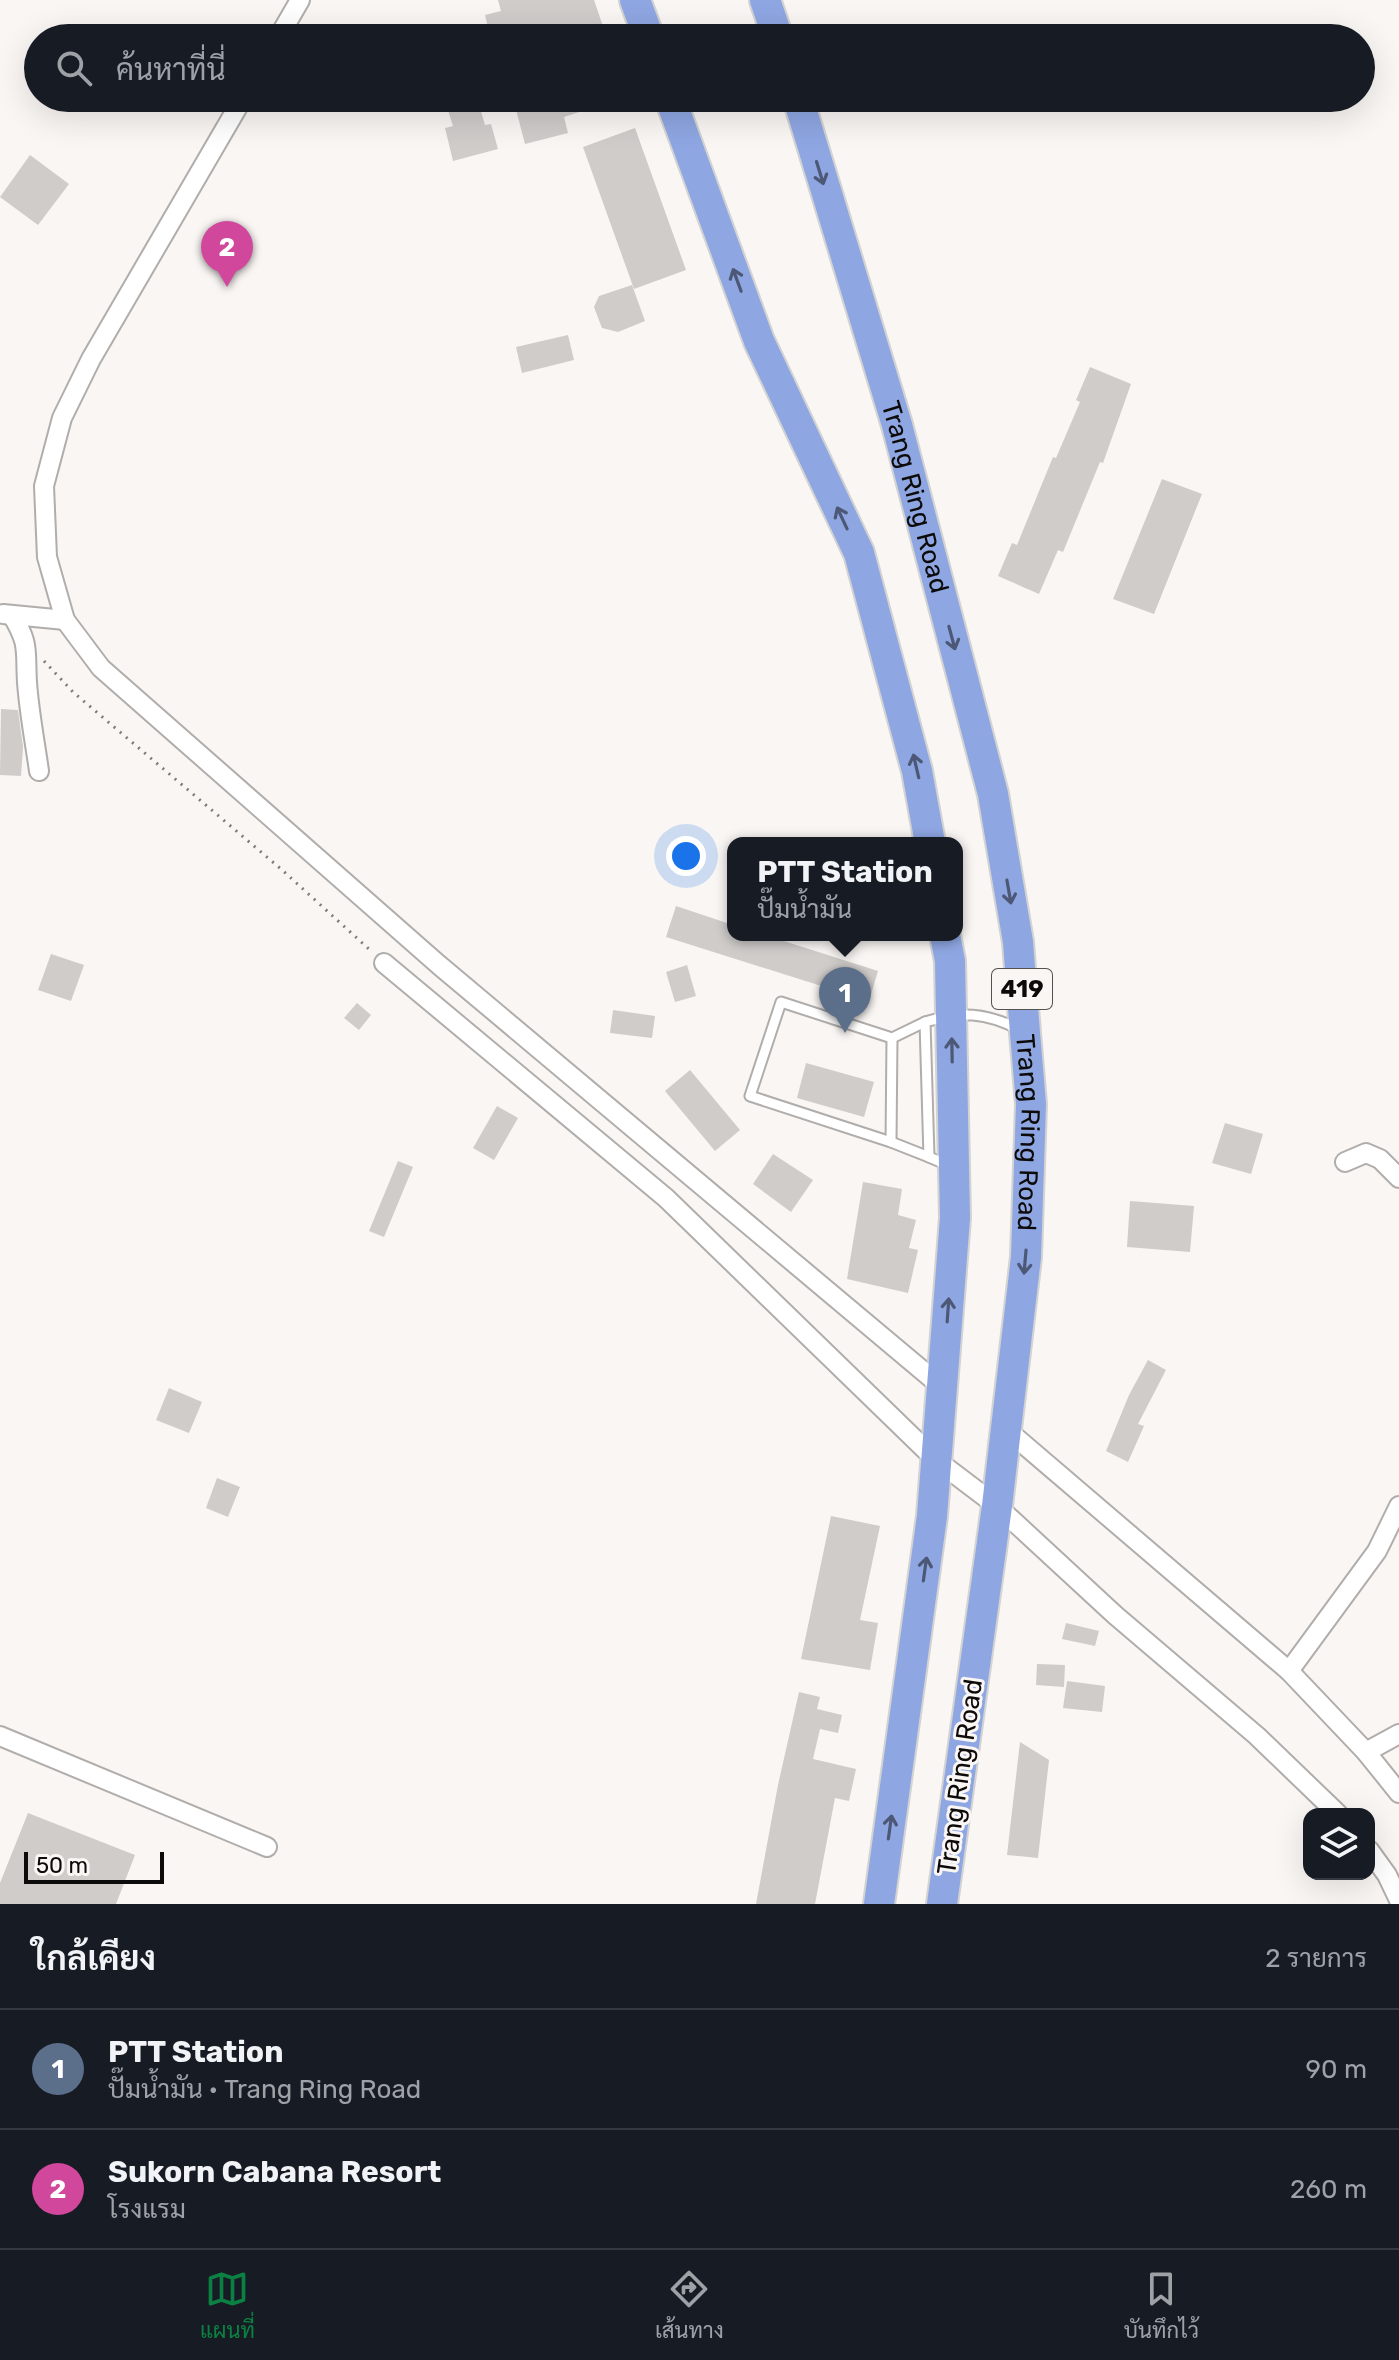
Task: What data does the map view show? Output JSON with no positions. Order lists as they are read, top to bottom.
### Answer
{
  "streets": {
    "highway": ["Trang Ring Road", "419"]
  },
  "scale_bar": "50 m",
  "page": {
    "search": "ค้นหาที่นี่",
    "pins": ["2", "1"],
    "popup": ["PTT Station", "ปั๊มน้ำมัน"],
    "scale": "50 m",
    "heading": ["ใกล้เคียง", "2 รายการ"],
    "list": [
      {
        "mark": "1",
        "name": "PTT Station",
        "note": "ปั๊มน้ำมัน · Trang Ring Road",
        "value": "90 m"
      },
      {
        "mark": "2",
        "name": "Sukorn Cabana Resort",
        "note": "โรงแรม",
        "value": "260 m"
      }
    ],
    "nav": ["แผนที่", "เส้นทาง", "บันทึกไว้"]
  }
}
